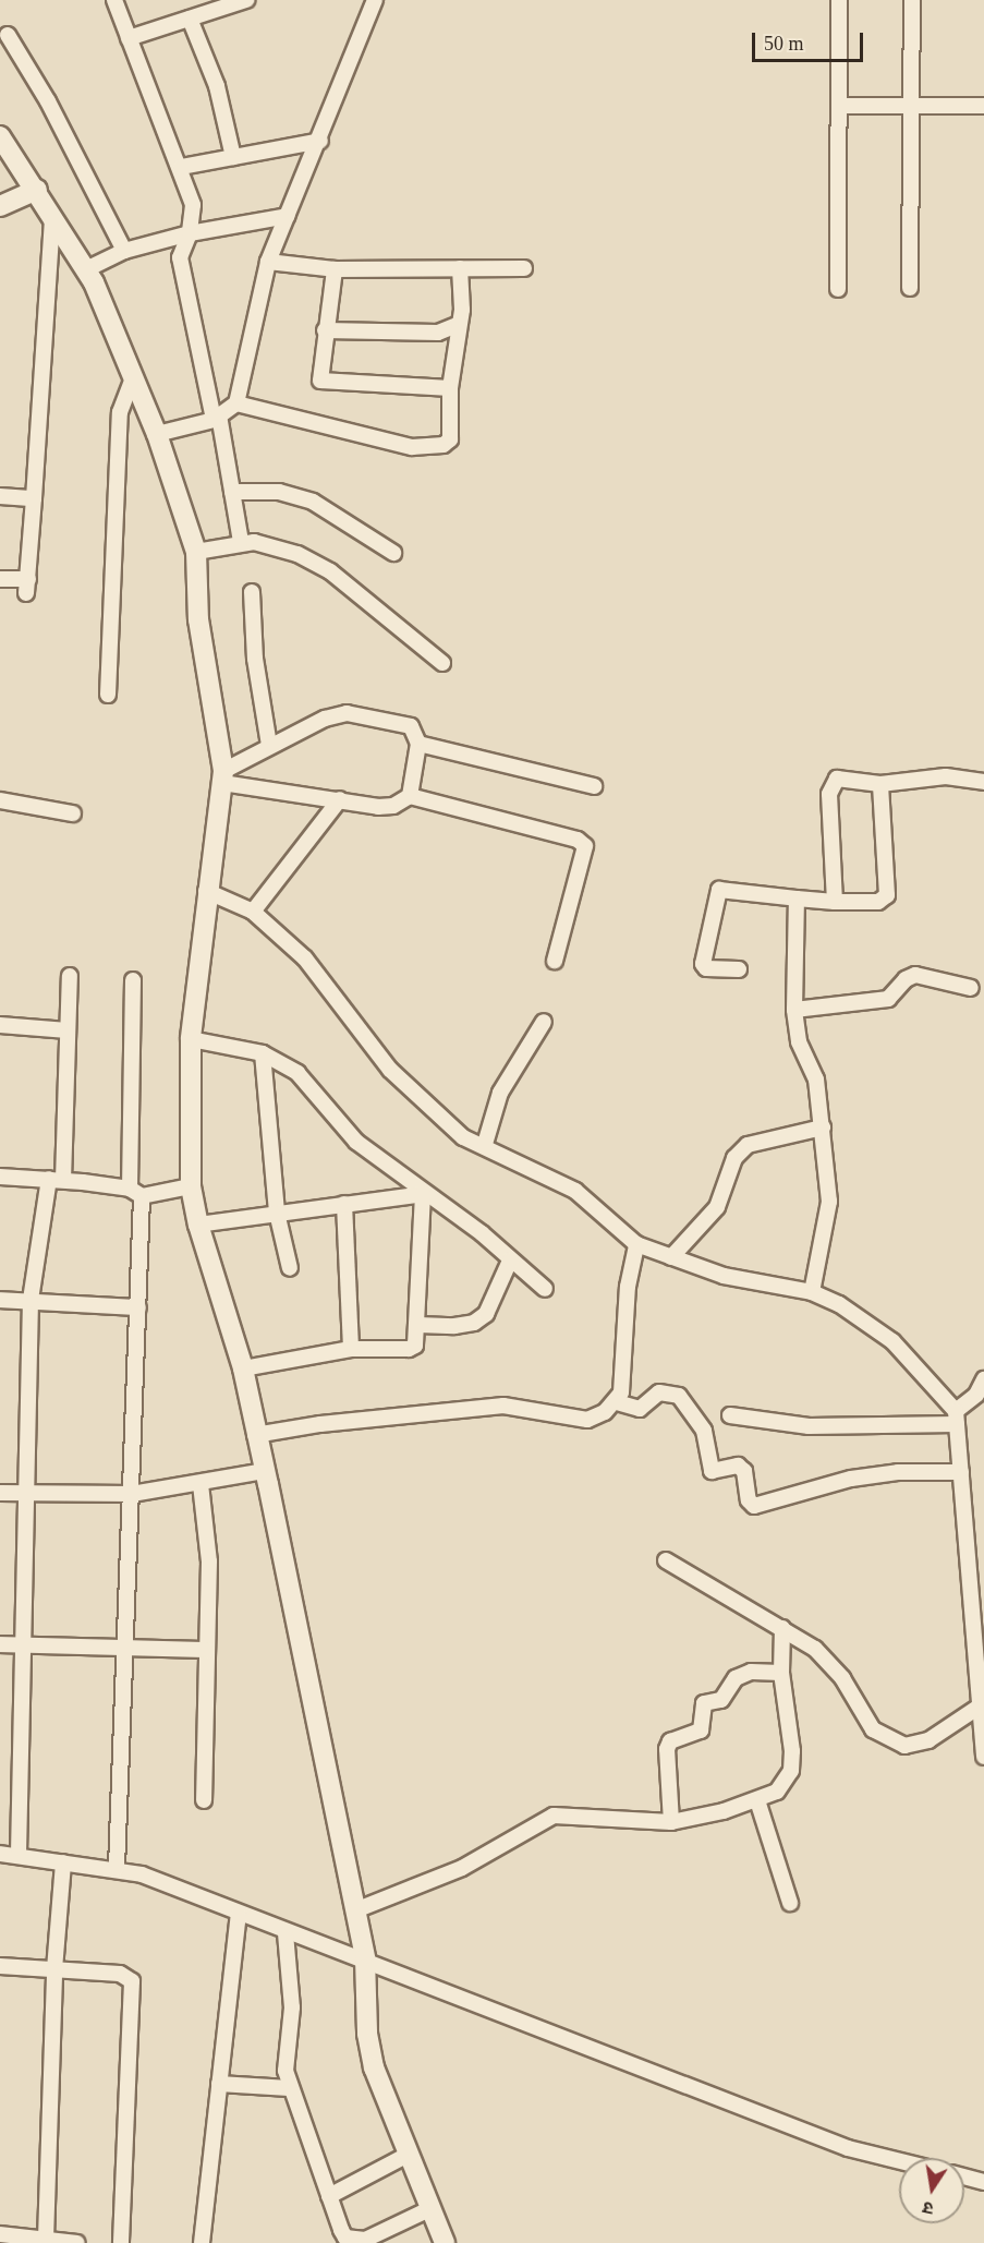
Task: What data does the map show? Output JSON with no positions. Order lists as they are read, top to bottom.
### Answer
{
  "scale_bar": "50 m",
  "north": "bottom"
}
